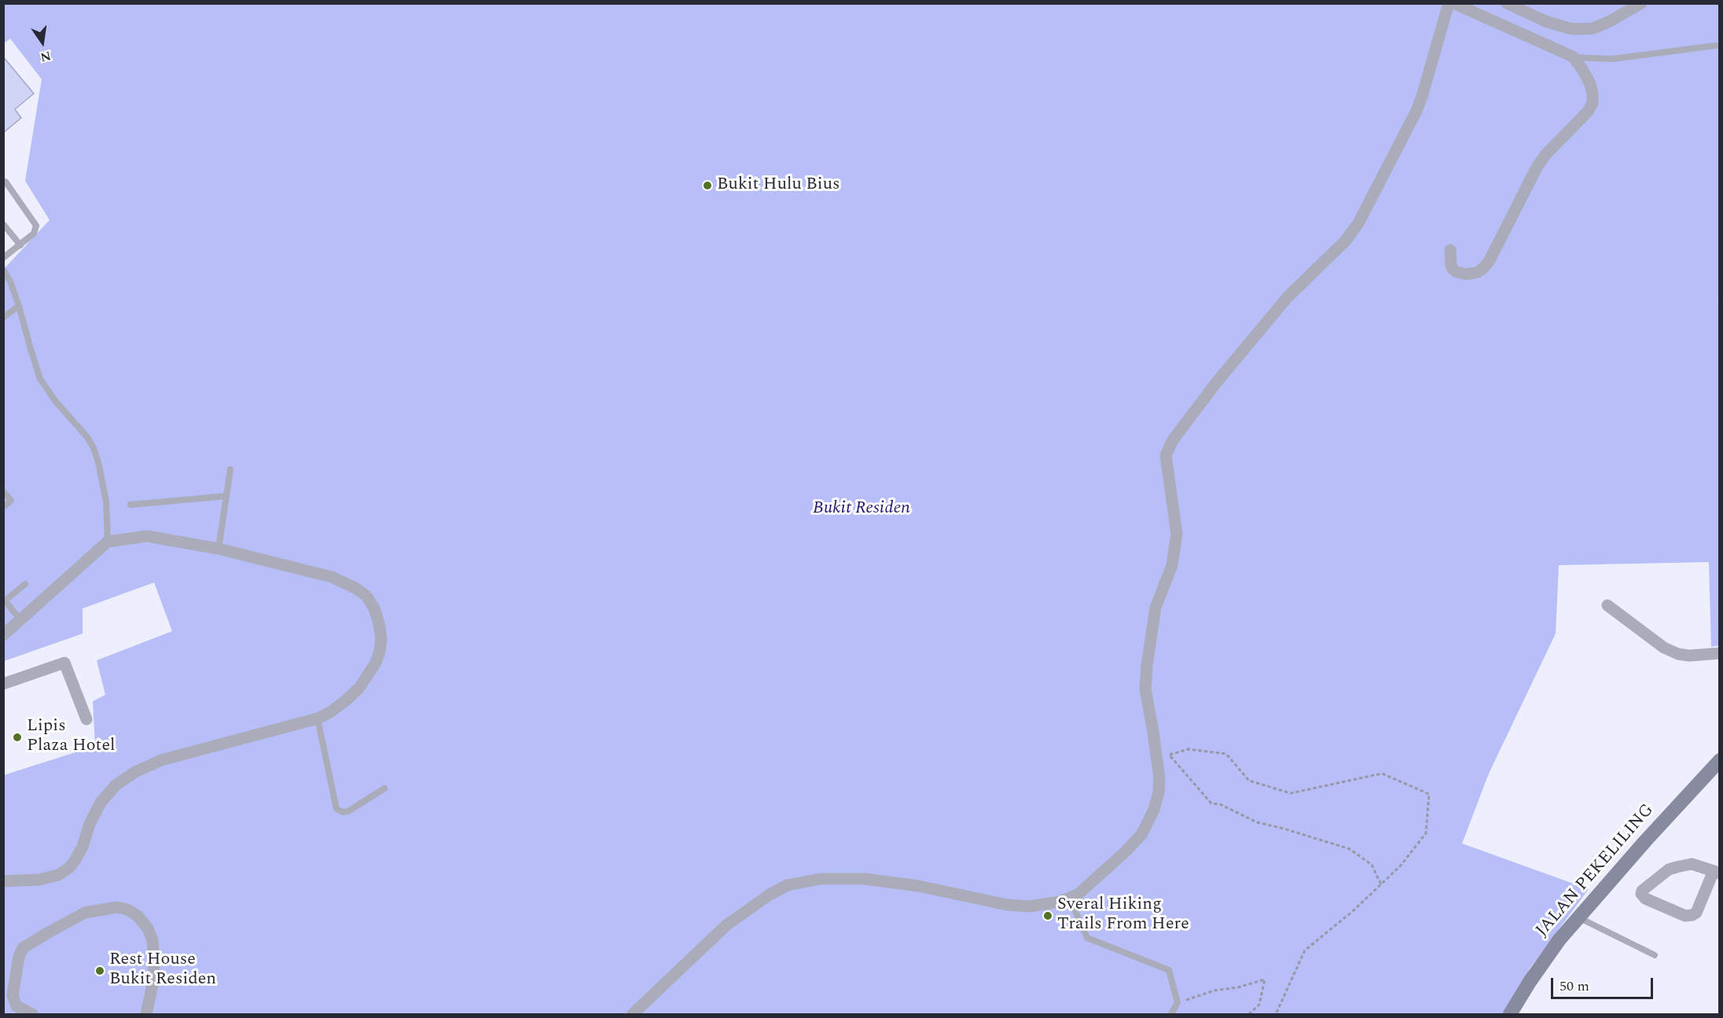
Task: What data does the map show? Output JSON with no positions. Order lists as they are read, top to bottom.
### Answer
{
  "streets": {
    "street": ["JALAN PEKELILING"]
  },
  "parks": ["Bukit Residen"],
  "places": [
    "Bukit Hulu Bius",
    "Lipis Plaza Hotel",
    "Sveral Hiking Trails From Here",
    "Rest House Bukit Residen"
  ],
  "scale_bar": "50 m",
  "north": "bottom"
}
